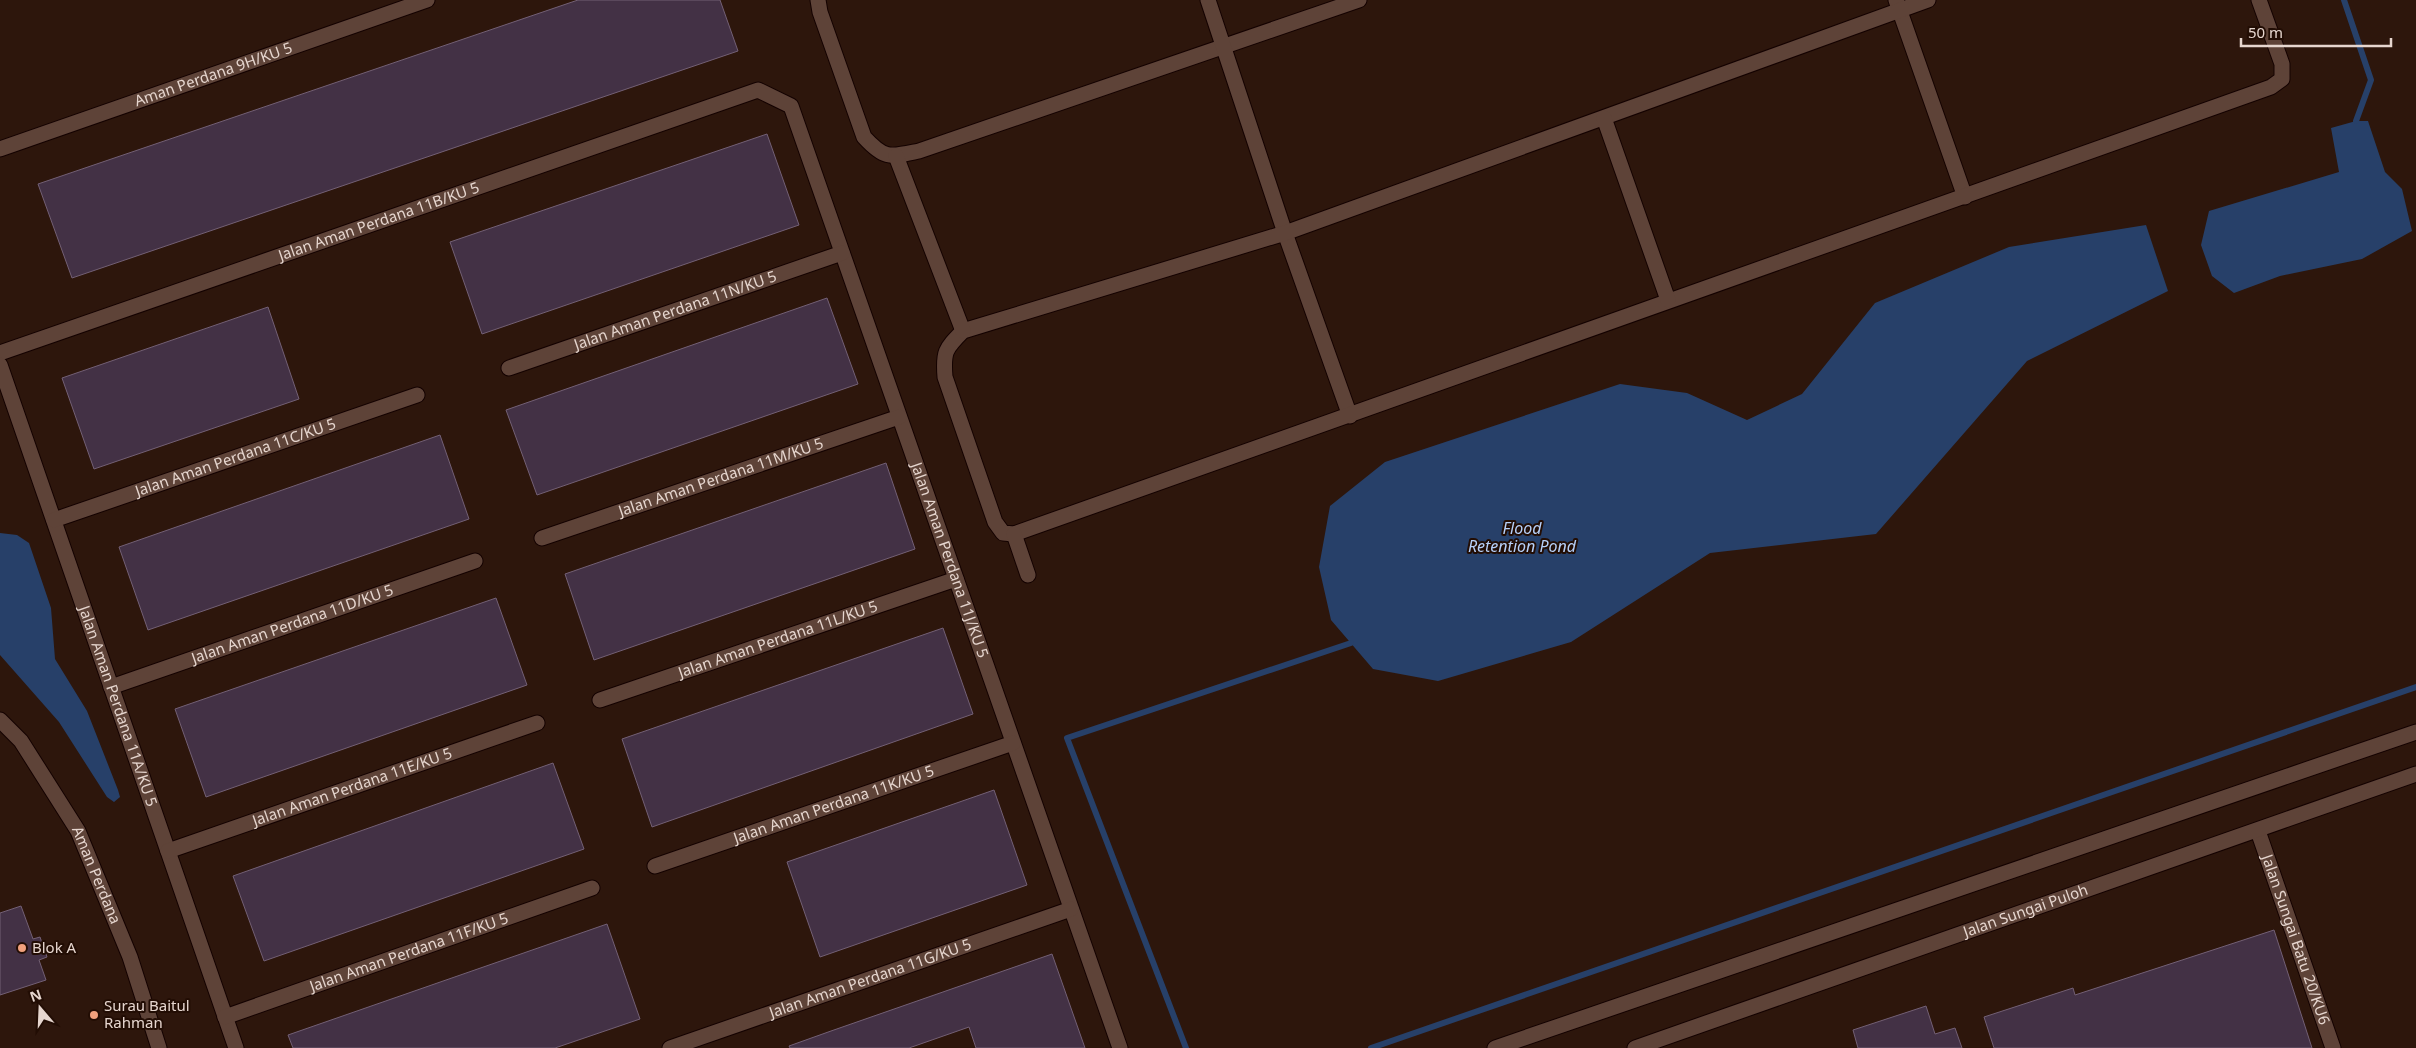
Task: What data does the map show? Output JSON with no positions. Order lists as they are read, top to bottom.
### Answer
{
  "streets": {
    "street": [
      "Aman Perdana 9H/KU 5",
      "Jalan Aman Perdana 11B/KU 5",
      "Jalan Aman Perdana 11N/KU 5",
      "Jalan Aman Perdana 11C/KU 5",
      "Jalan Aman Perdana 11M/KU 5",
      "Jalan Aman Perdana 11J/KU 5",
      "Jalan Aman Perdana 11D/KU 5",
      "Jalan Aman Perdana 11L/KU 5",
      "Jalan Aman Perdana 11A/KU 5",
      "Jalan Aman Perdana 11E/KU 5",
      "Jalan Aman Perdana 11K/KU 5",
      "Aman Perdana",
      "Jalan Sungai Puloh",
      "Jalan Sungai Batu 20/KU6",
      "Jalan Aman Perdana 11F/KU 5",
      "Jalan Aman Perdana 11G/KU 5"
    ]
  },
  "crossings": [
    ["Jalan Aman Perdana 11B/KU 5", "Jalan Aman Perdana 11J/KU 5"],
    ["Jalan Aman Perdana 11N/KU 5", "Jalan Aman Perdana 11J/KU 5"],
    ["Jalan Aman Perdana 11C/KU 5", "Jalan Aman Perdana 11A/KU 5"],
    ["Jalan Aman Perdana 11M/KU 5", "Jalan Aman Perdana 11J/KU 5"],
    ["Jalan Aman Perdana 11J/KU 5", "Jalan Aman Perdana 11L/KU 5"],
    ["Jalan Aman Perdana 11J/KU 5", "Jalan Aman Perdana 11K/KU 5"],
    ["Jalan Aman Perdana 11J/KU 5", "Jalan Aman Perdana 11G/KU 5"],
    ["Jalan Aman Perdana 11D/KU 5", "Jalan Aman Perdana 11A/KU 5"],
    ["Jalan Aman Perdana 11A/KU 5", "Jalan Aman Perdana 11E/KU 5"],
    ["Jalan Aman Perdana 11A/KU 5", "Jalan Aman Perdana 11F/KU 5"],
    ["Jalan Sungai Puloh", "Jalan Sungai Batu 20/KU6"]
  ],
  "water": ["Flood Retention Pond"],
  "places": ["Blok A", "Surau Baitul Rahman"],
  "scale_bar": "50 m",
  "north": "top"
}
